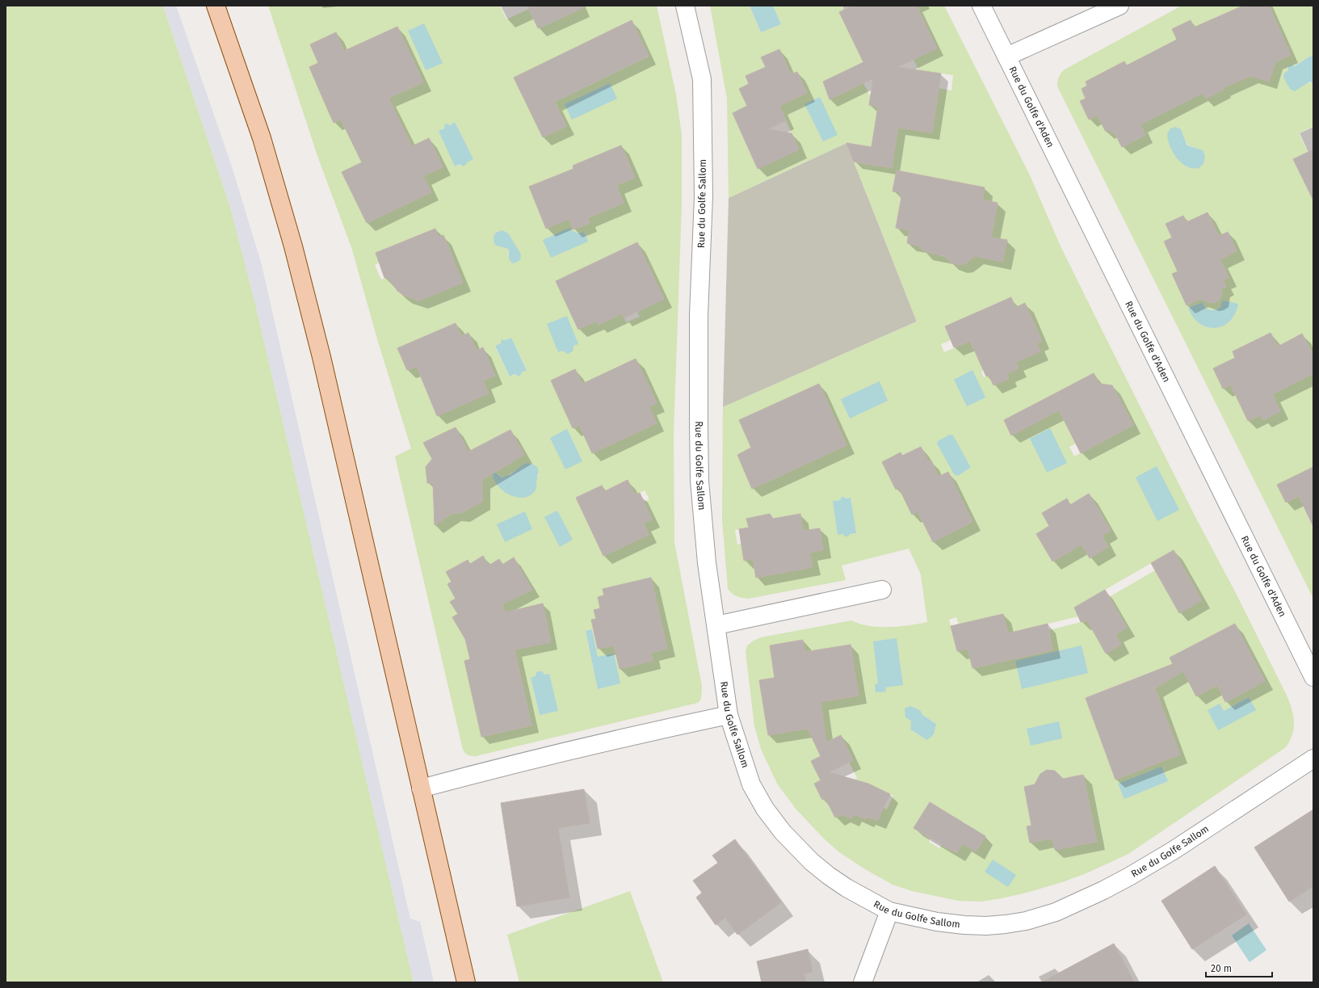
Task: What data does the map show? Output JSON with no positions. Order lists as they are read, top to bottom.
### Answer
{
  "streets": {
    "street": ["Rue du Golfe d'Aden", "Rue du Golfe Sallom"]
  },
  "scale_bar": "20 m"
}
